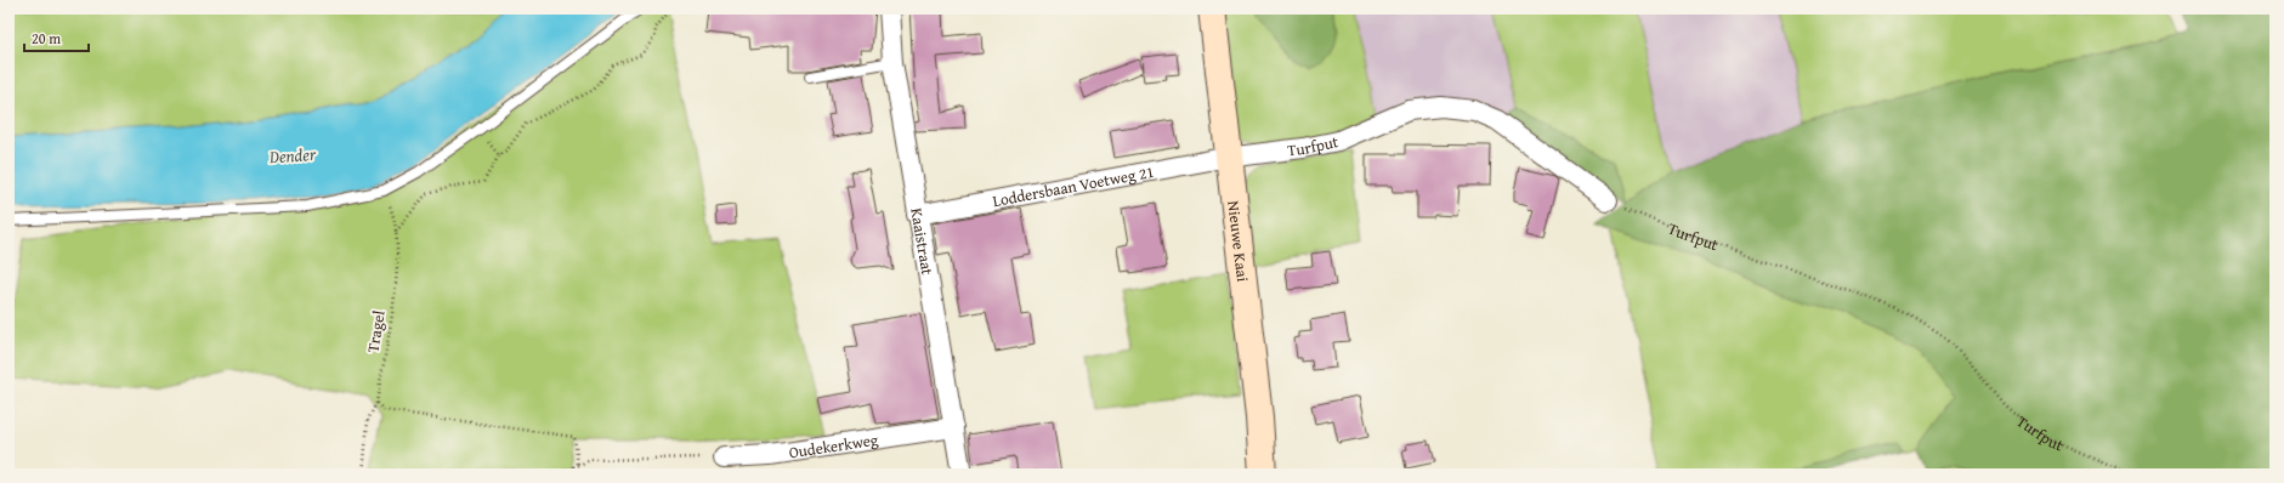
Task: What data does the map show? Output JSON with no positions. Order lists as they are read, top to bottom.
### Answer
{
  "streets": {
    "main road": ["Nieuwe Kaai"],
    "street": [
      "Turfput",
      "Loddersbaan Voetweg 21",
      "Kaaistraat",
      "Oudekerkweg"
    ],
    "path": ["Tragel"]
  },
  "crossings": [
    ["Turfput", "Loddersbaan Voetweg 21"],
    ["Turfput", "Nieuwe Kaai"],
    ["Loddersbaan Voetweg 21", "Kaaistraat"],
    ["Loddersbaan Voetweg 21", "Nieuwe Kaai"],
    ["Kaaistraat", "Oudekerkweg"]
  ],
  "water": ["Dender"],
  "scale_bar": "20 m"
}
